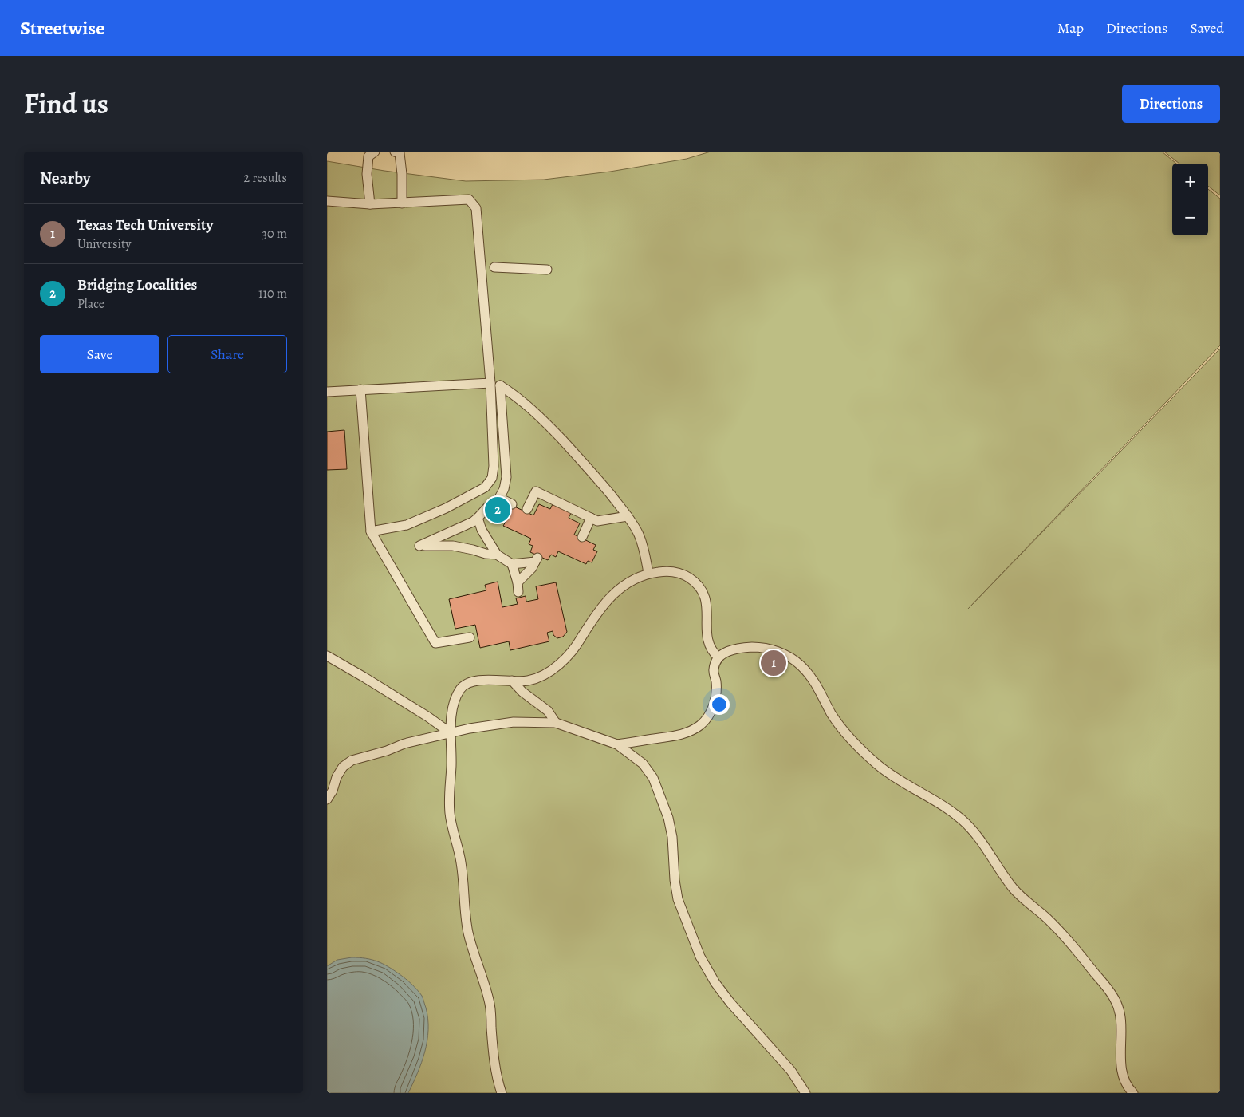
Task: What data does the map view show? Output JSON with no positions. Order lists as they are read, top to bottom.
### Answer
{
  "page": {
    "header": "Streetwise",
    "nav": ["Map", "Directions", "Saved"],
    "title": "Find us",
    "buttons": [
      "Directions",
      ["Save", "Share"]
    ],
    "heading": ["Nearby", "2 results"],
    "map_buttons": ["+", "−"],
    "list": [
      {
        "mark": "1",
        "name": "Texas Tech University",
        "note": "University",
        "value": "30 m"
      },
      {
        "mark": "2",
        "name": "Bridging Localities",
        "note": "Place",
        "value": "110 m"
      }
    ],
    "pins": ["2", "1"]
  }
}
